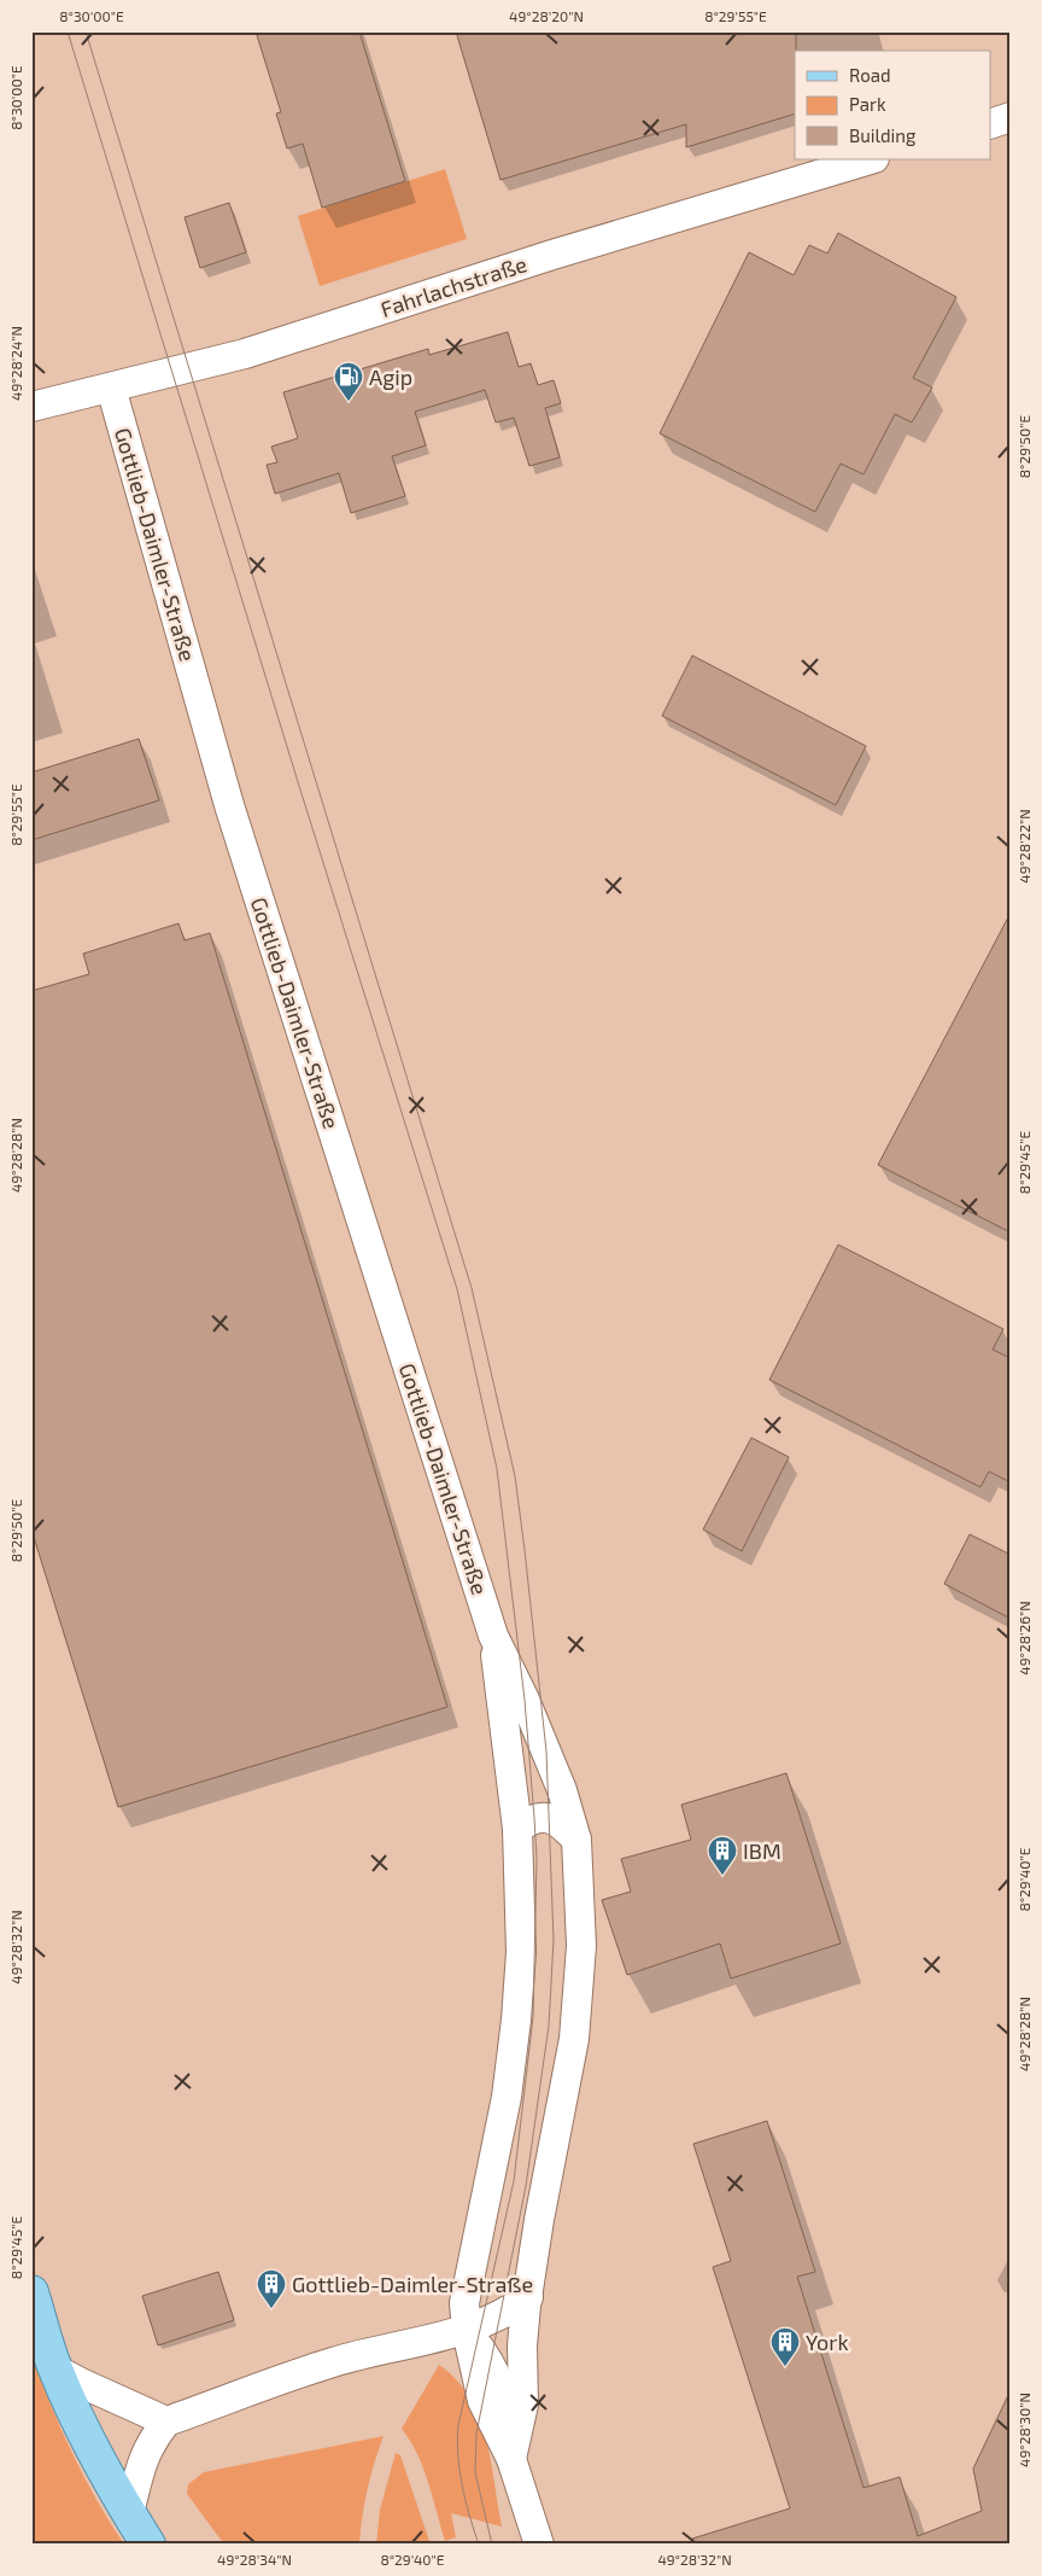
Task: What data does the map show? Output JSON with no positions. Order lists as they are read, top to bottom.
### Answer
{
  "streets": {
    "street": ["Fahrlachstraße", "Gottlieb-Daimler-Straße"]
  },
  "crossings": [
    ["Fahrlachstraße", "Gottlieb-Daimler-Straße"]
  ],
  "places": {
    "fuel station": ["Agip"],
    "building": ["IBM", "Gottlieb-Daimler-Straße", "York"]
  },
  "legend": ["Road", "Park", "Building"],
  "coordinates": [
    "8°30'00\"E",
    "49°28'20\"N",
    "8°29'55\"E",
    "49°28'24\"N",
    "8°29'50\"E",
    "49°28'22\"N",
    "49°28'28\"N",
    "8°29'45\"E",
    "49°28'26\"N",
    "8°29'40\"E",
    "49°28'32\"N",
    "49°28'30\"N",
    "49°28'34\"N"
  ]
}
